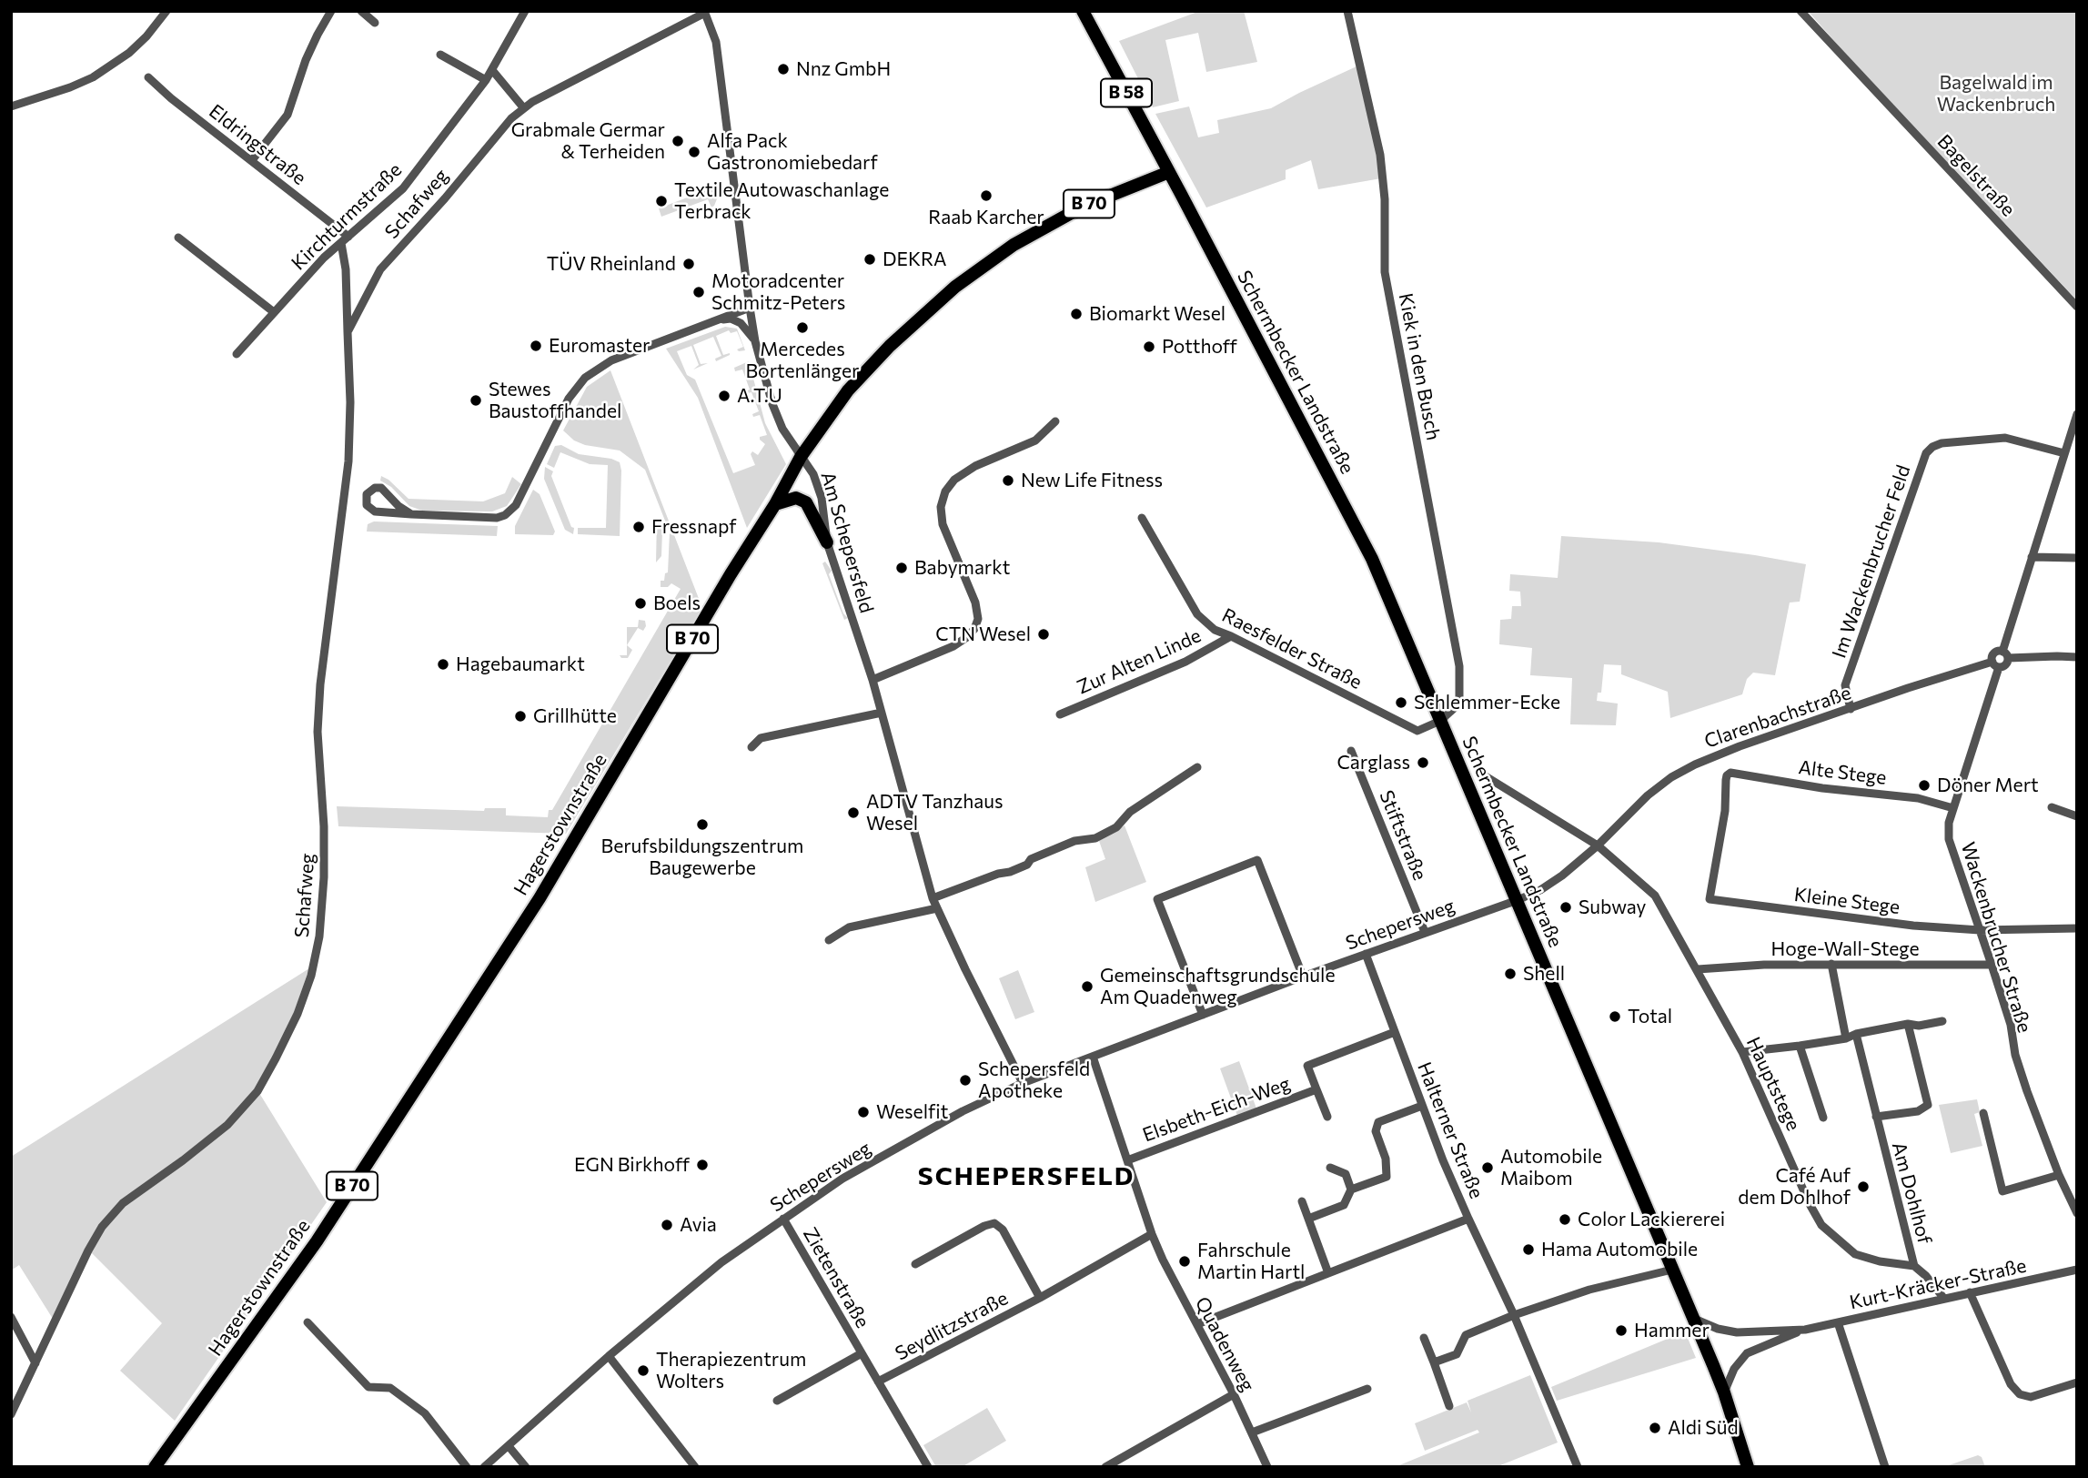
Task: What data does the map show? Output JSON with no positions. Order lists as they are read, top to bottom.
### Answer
{
  "streets": {
    "main road": [
      "B 58",
      "B 70",
      "Schermbecker Landstraße",
      "Hagerstownstraße"
    ],
    "street": [
      "Eldringstraße",
      "Bagelstraße",
      "Schafweg",
      "Kirchturmstraße",
      "Kiek in den Busch",
      "Am Schepersfeld",
      "Im Wackenbrucher Feld",
      "Raesfelder Straße",
      "Zur Alten Linde",
      "Clarenbachstraße",
      "Alte Stege",
      "Stiftstraße",
      "Kleine Stege",
      "Schepersweg",
      "Wackenbrucher Straße",
      "Hoge-Wall-Stege",
      "Hauptstege",
      "Elsbeth-Eich-Weg",
      "Halterner Straße",
      "Am Dohlhof",
      "Zietenstraße",
      "Kurt-Kräcker-Straße",
      "Seydlitzstraße",
      "Quadenweg"
    ]
  },
  "crossings": [
    ["Eldringstraße", "Kirchturmstraße"],
    ["Schafweg", "Kirchturmstraße"],
    ["Schafweg", "Am Schepersfeld"],
    ["Kiek in den Busch", "Schermbecker Landstraße"],
    ["Kiek in den Busch", "Raesfelder Straße"],
    ["Schermbecker Landstraße", "Raesfelder Straße"],
    ["Schermbecker Landstraße", "Clarenbachstraße"],
    ["Schermbecker Landstraße", "Hagerstownstraße"],
    ["Schermbecker Landstraße", "Schepersweg"],
    ["Schermbecker Landstraße", "Kurt-Kräcker-Straße"],
    ["Am Schepersfeld", "Hagerstownstraße"],
    ["Am Schepersfeld", "Schepersweg"],
    ["Im Wackenbrucher Feld", "Clarenbachstraße"],
    ["Raesfelder Straße", "Zur Alten Linde"],
    ["Clarenbachstraße", "Schepersweg"],
    ["Clarenbachstraße", "Wackenbrucher Straße"],
    ["Clarenbachstraße", "Hauptstege"],
    ["Alte Stege", "Kleine Stege"],
    ["Alte Stege", "Wackenbrucher Straße"],
    ["Stiftstraße", "Schepersweg"],
    ["Kleine Stege", "Wackenbrucher Straße"],
    ["Schepersweg", "Halterner Straße"],
    ["Schepersweg", "Zietenstraße"],
    ["Schepersweg", "Quadenweg"],
    ["Wackenbrucher Straße", "Hoge-Wall-Stege"],
    ["Hoge-Wall-Stege", "Hauptstege"],
    ["Hauptstege", "Am Dohlhof"],
    ["Elsbeth-Eich-Weg", "Halterner Straße"],
    ["Elsbeth-Eich-Weg", "Quadenweg"],
    ["Zietenstraße", "Seydlitzstraße"],
    ["Seydlitzstraße", "Quadenweg"]
  ],
  "districts": ["SCHEPERSFELD"],
  "parks": ["Bagelwald im Wackenbruch"],
  "places": [
    "Nnz GmbH",
    "Grabmale Germar & Terheiden",
    "Alfa Pack Gastronomiebedarf",
    "Raab Karcher",
    "Textile Autowaschanlage Terbrack",
    "DEKRA",
    "TÜV Rheinland",
    "Motoradcenter Schmitz-Peters",
    "Biomarkt Wesel",
    "Mercedes Bortenlänger",
    "Euromaster",
    "Potthoff",
    "A.T.U",
    "Stewes Baustoffhandel",
    "New Life Fitness",
    "Fressnapf",
    "Babymarkt",
    "Boels",
    "CTN Wesel",
    "Hagebaumarkt",
    "Schlemmer-Ecke",
    "Grillhütte",
    "Carglass",
    "Döner Mert",
    "ADTV Tanzhaus Wesel",
    "Berufsbildungszentrum Baugewerbe",
    "Subway",
    "Shell",
    "Gemeinschaftsgrundschule Am Quadenweg",
    "Total",
    "Schepersfeld Apotheke",
    "Weselfit",
    "EGN Birkhoff",
    "Automobile Maibom",
    "Café Auf dem Dohlhof",
    "Color Lackiererei",
    "Avia",
    "Hama Automobile",
    "Fahrschule Martin Hartl",
    "Hammer",
    "Therapiezentrum Wolters",
    "Aldi Süd"
  ]
}
